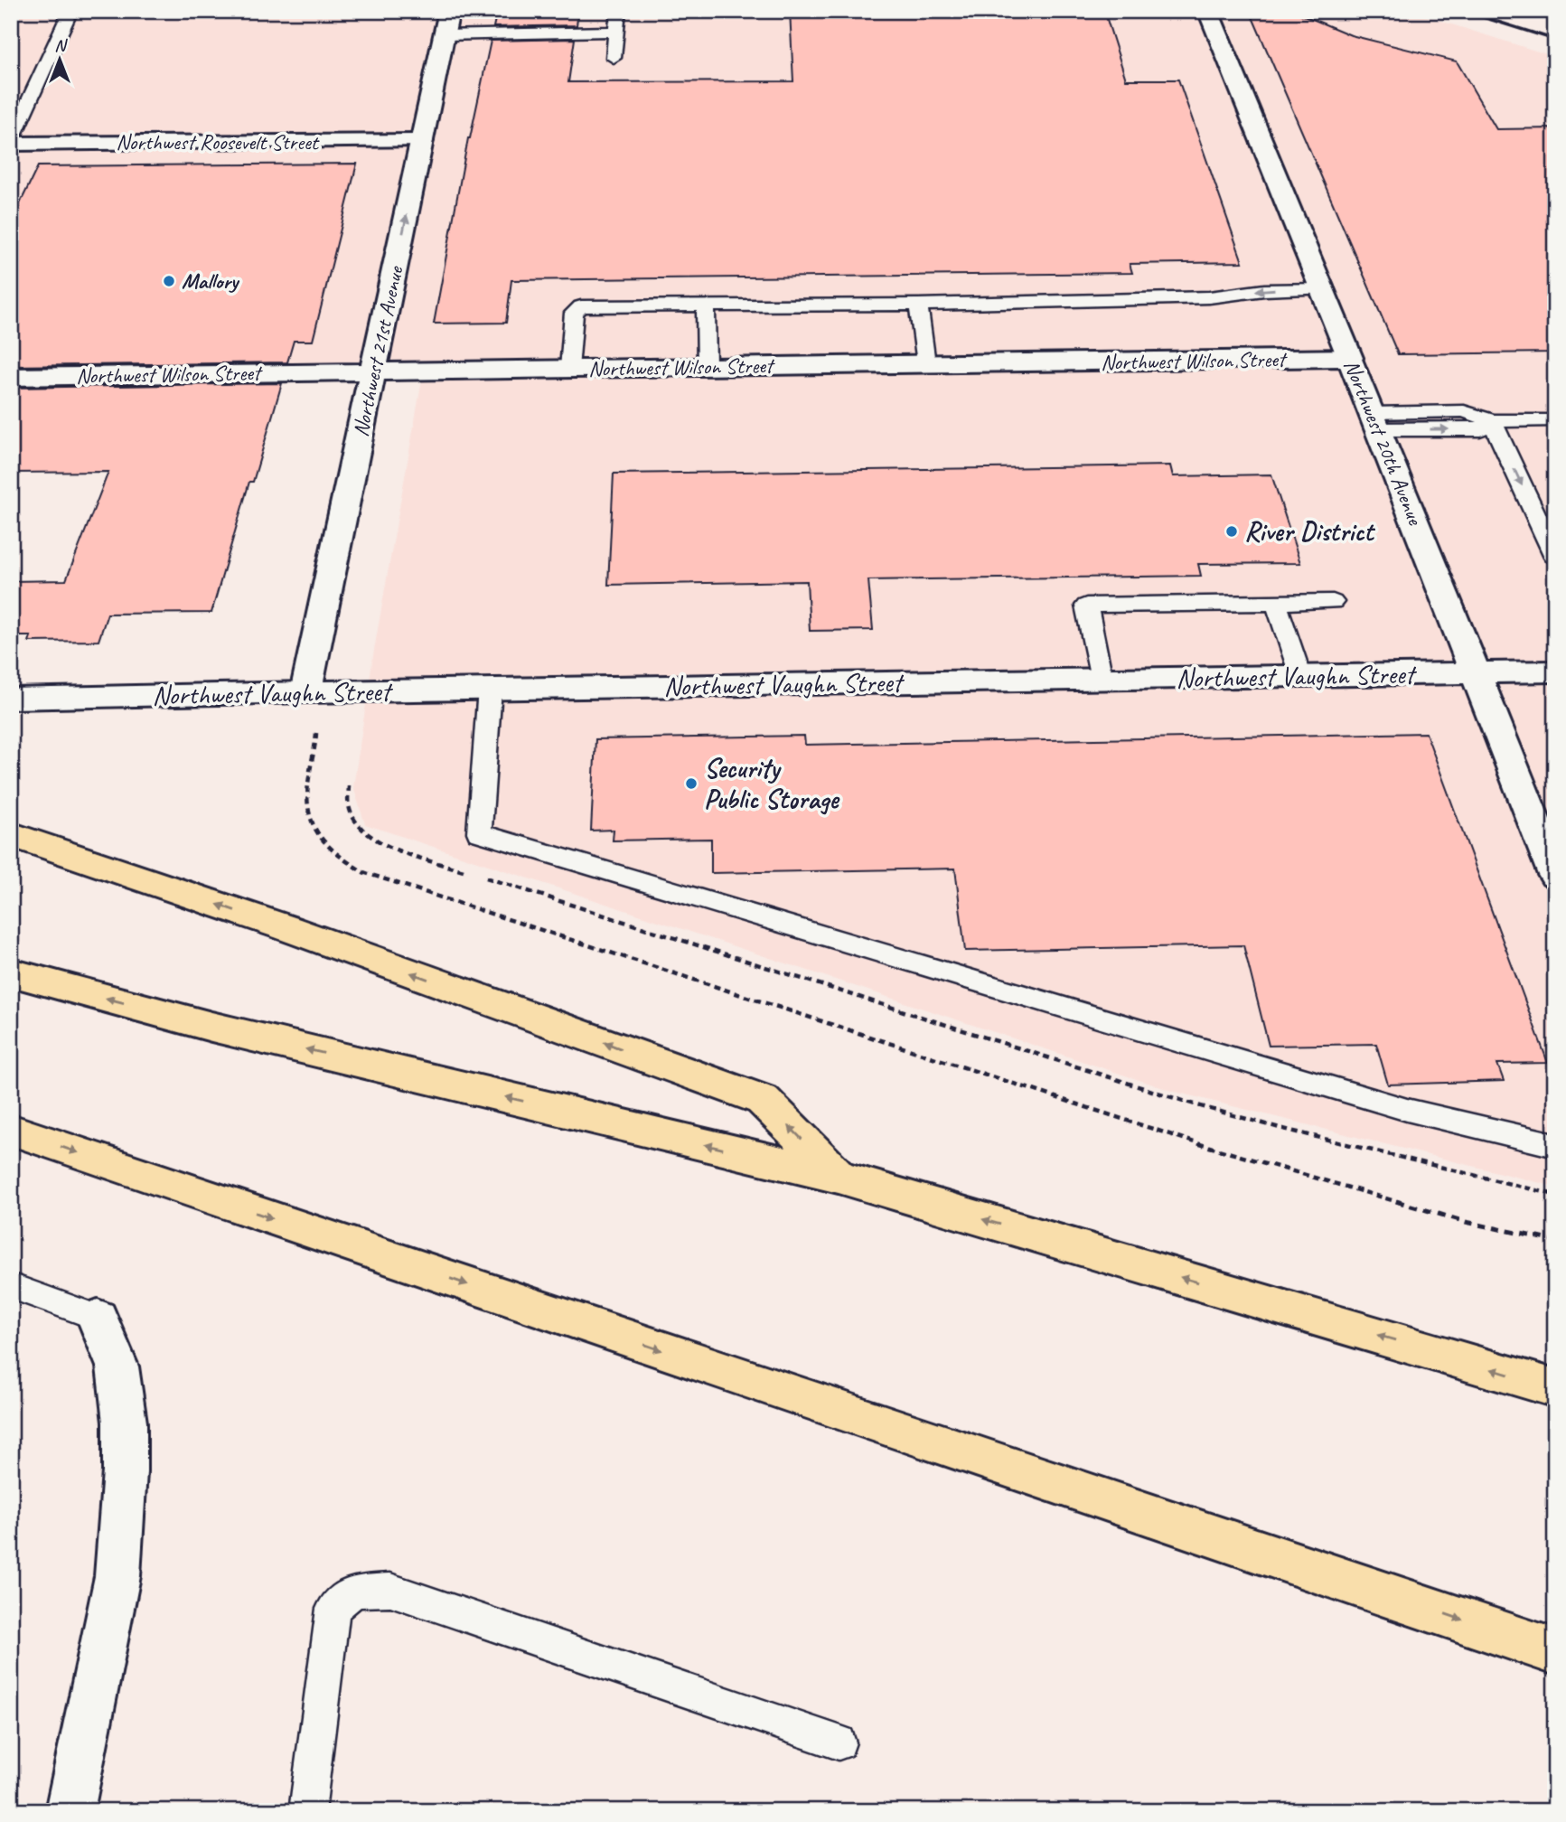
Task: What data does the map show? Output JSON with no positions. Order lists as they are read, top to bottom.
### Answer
{
  "streets": {
    "street": [
      "Northwest Roosevelt Street",
      "Northwest 21st Avenue",
      "Northwest Wilson Street",
      "Northwest 20th Avenue",
      "Northwest Vaughn Street"
    ]
  },
  "crossings": [
    ["Northwest Roosevelt Street", "Northwest 21st Avenue"],
    ["Northwest 21st Avenue", "Northwest Wilson Street"],
    ["Northwest 21st Avenue", "Northwest Vaughn Street"],
    ["Northwest Wilson Street", "Northwest 20th Avenue"],
    ["Northwest 20th Avenue", "Northwest Vaughn Street"]
  ],
  "places": ["Mallory", "River District", "Security Public Storage"],
  "north": "top"
}
